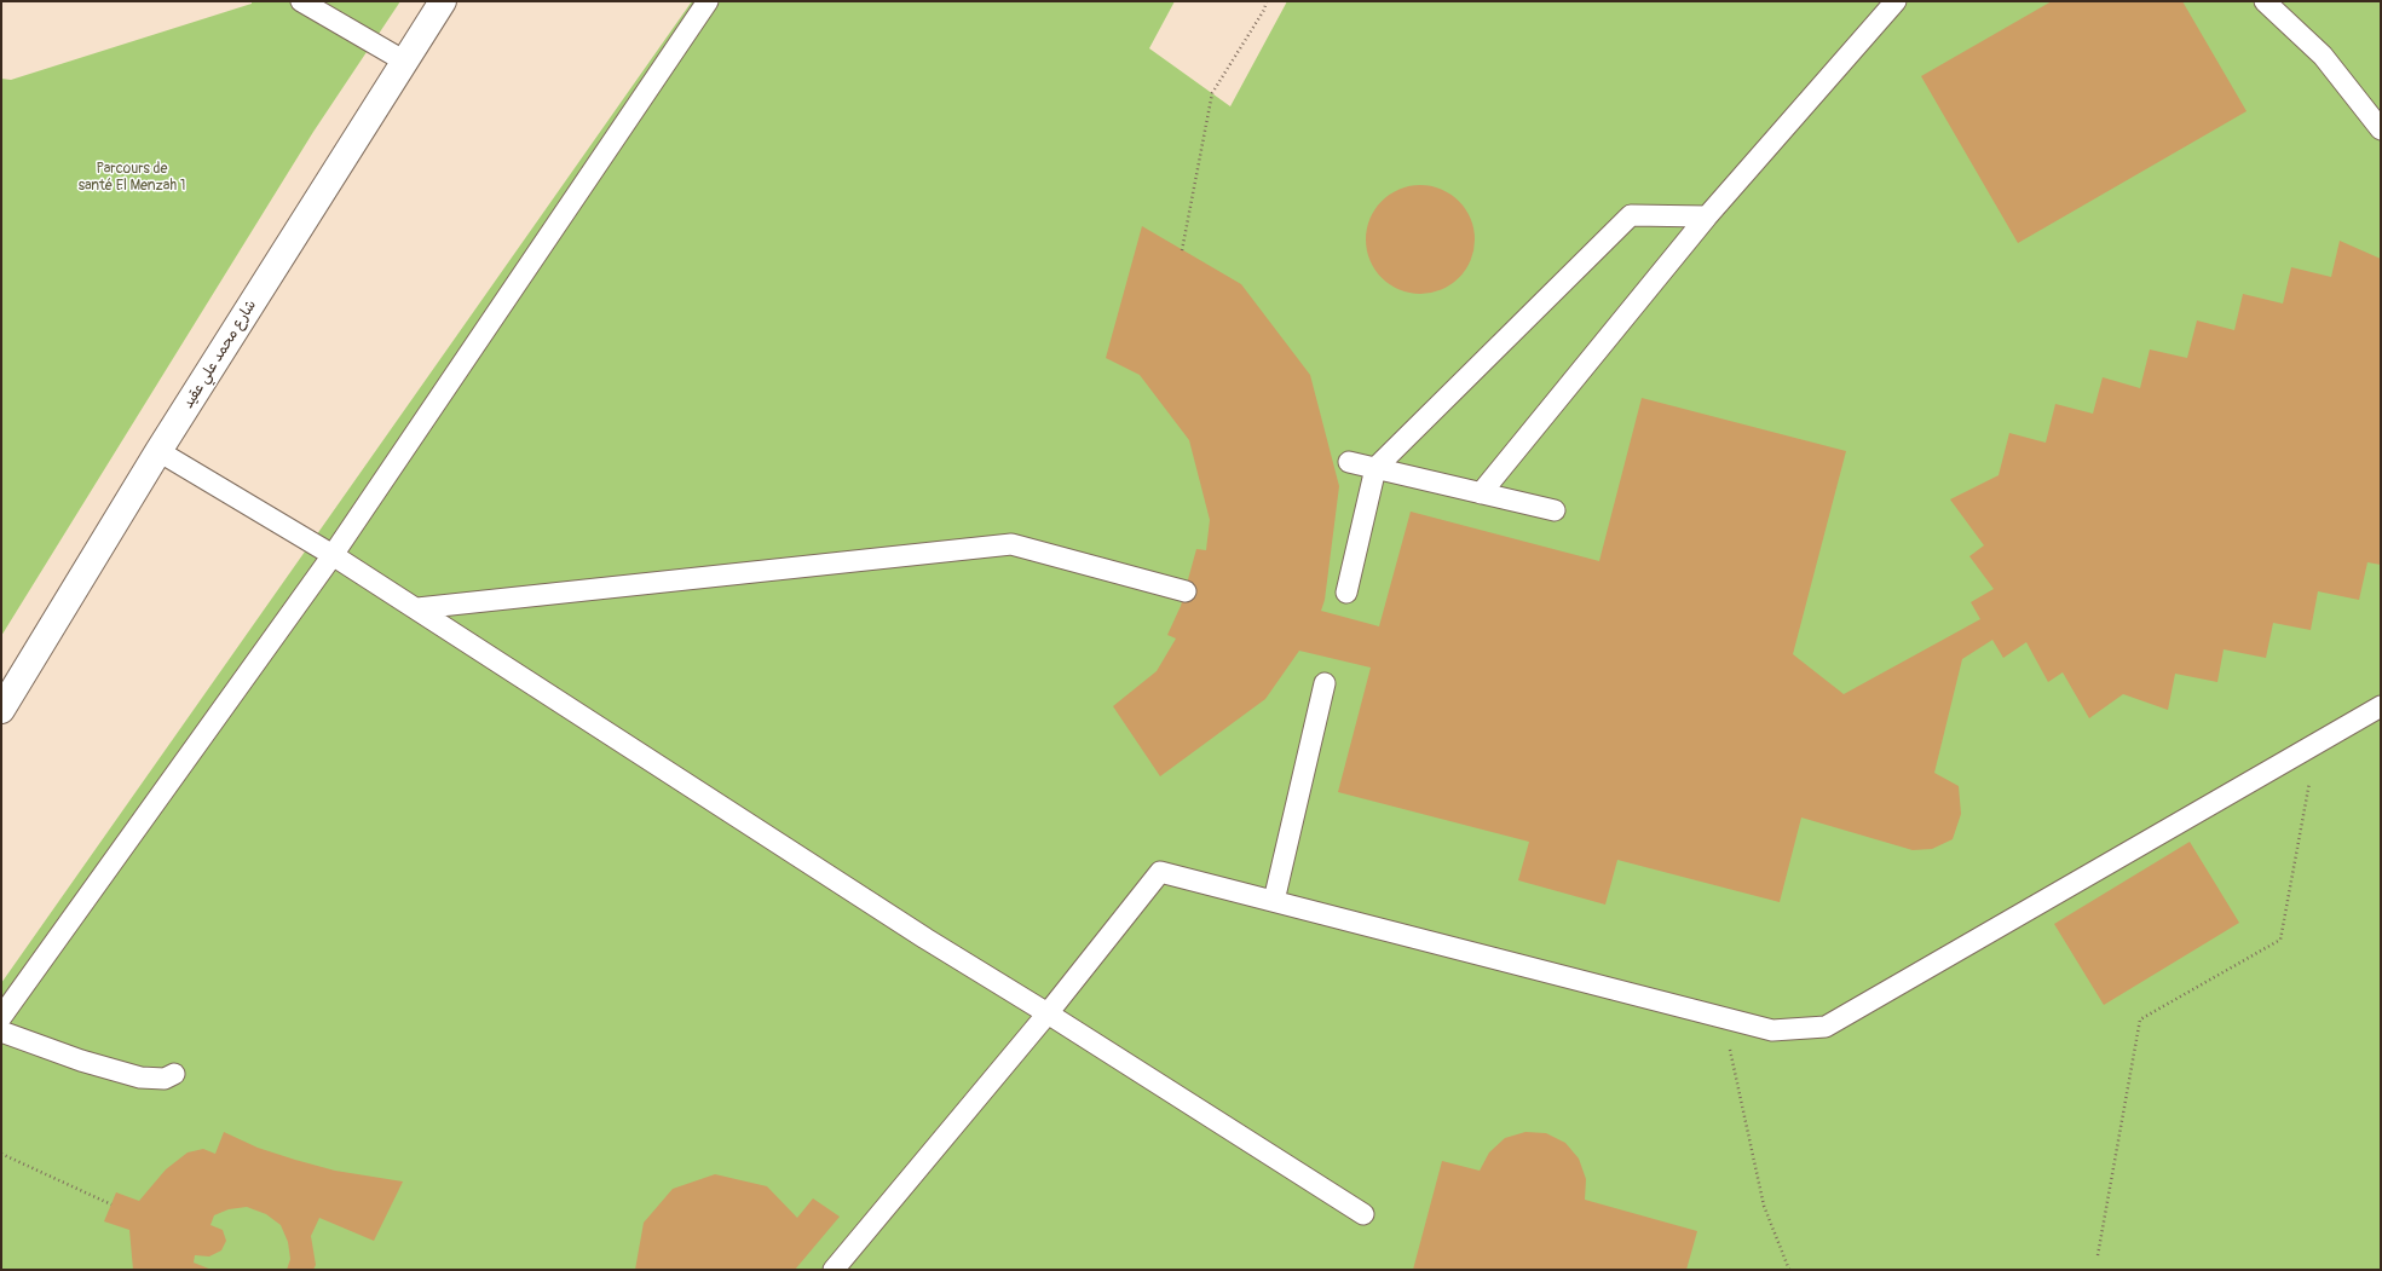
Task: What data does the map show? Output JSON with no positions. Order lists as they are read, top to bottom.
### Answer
{
  "streets": {
    "street": ["شارع محمد علي عقيد"]
  },
  "parks": ["Parcours de santé El Menzah 1"]
}
